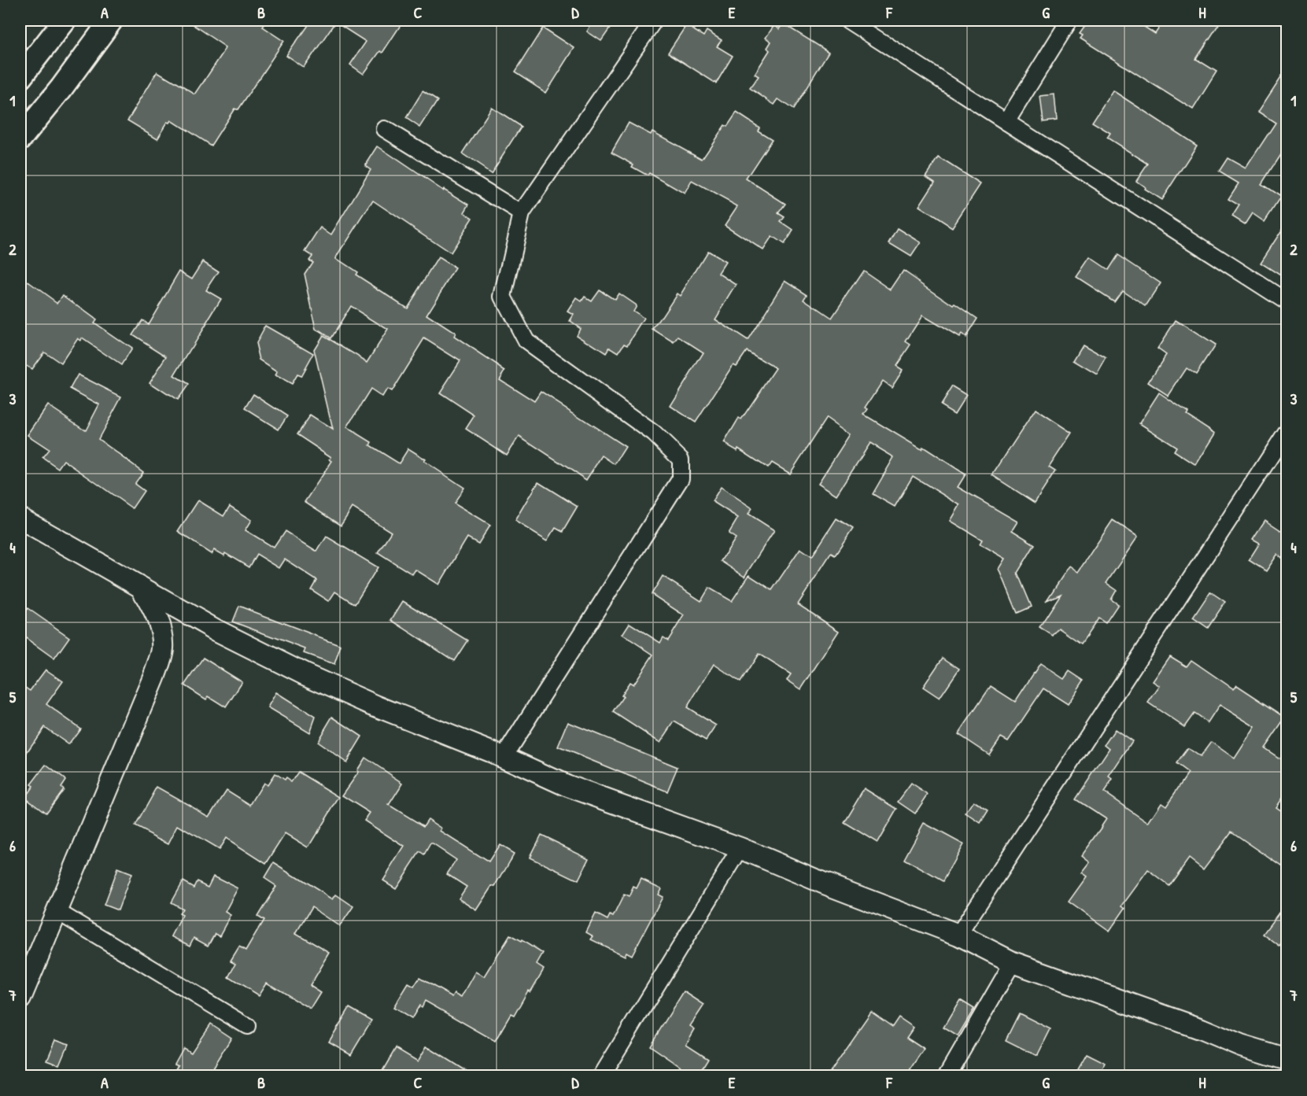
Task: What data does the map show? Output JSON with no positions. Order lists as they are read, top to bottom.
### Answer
{
  "grid": {
    "columns": [
      "A",
      "B",
      "C",
      "D",
      "E",
      "F",
      "G",
      "H"
    ],
    "rows": [
      "1",
      "2",
      "3",
      "4",
      "5",
      "6",
      "7"
    ]
  }
}
